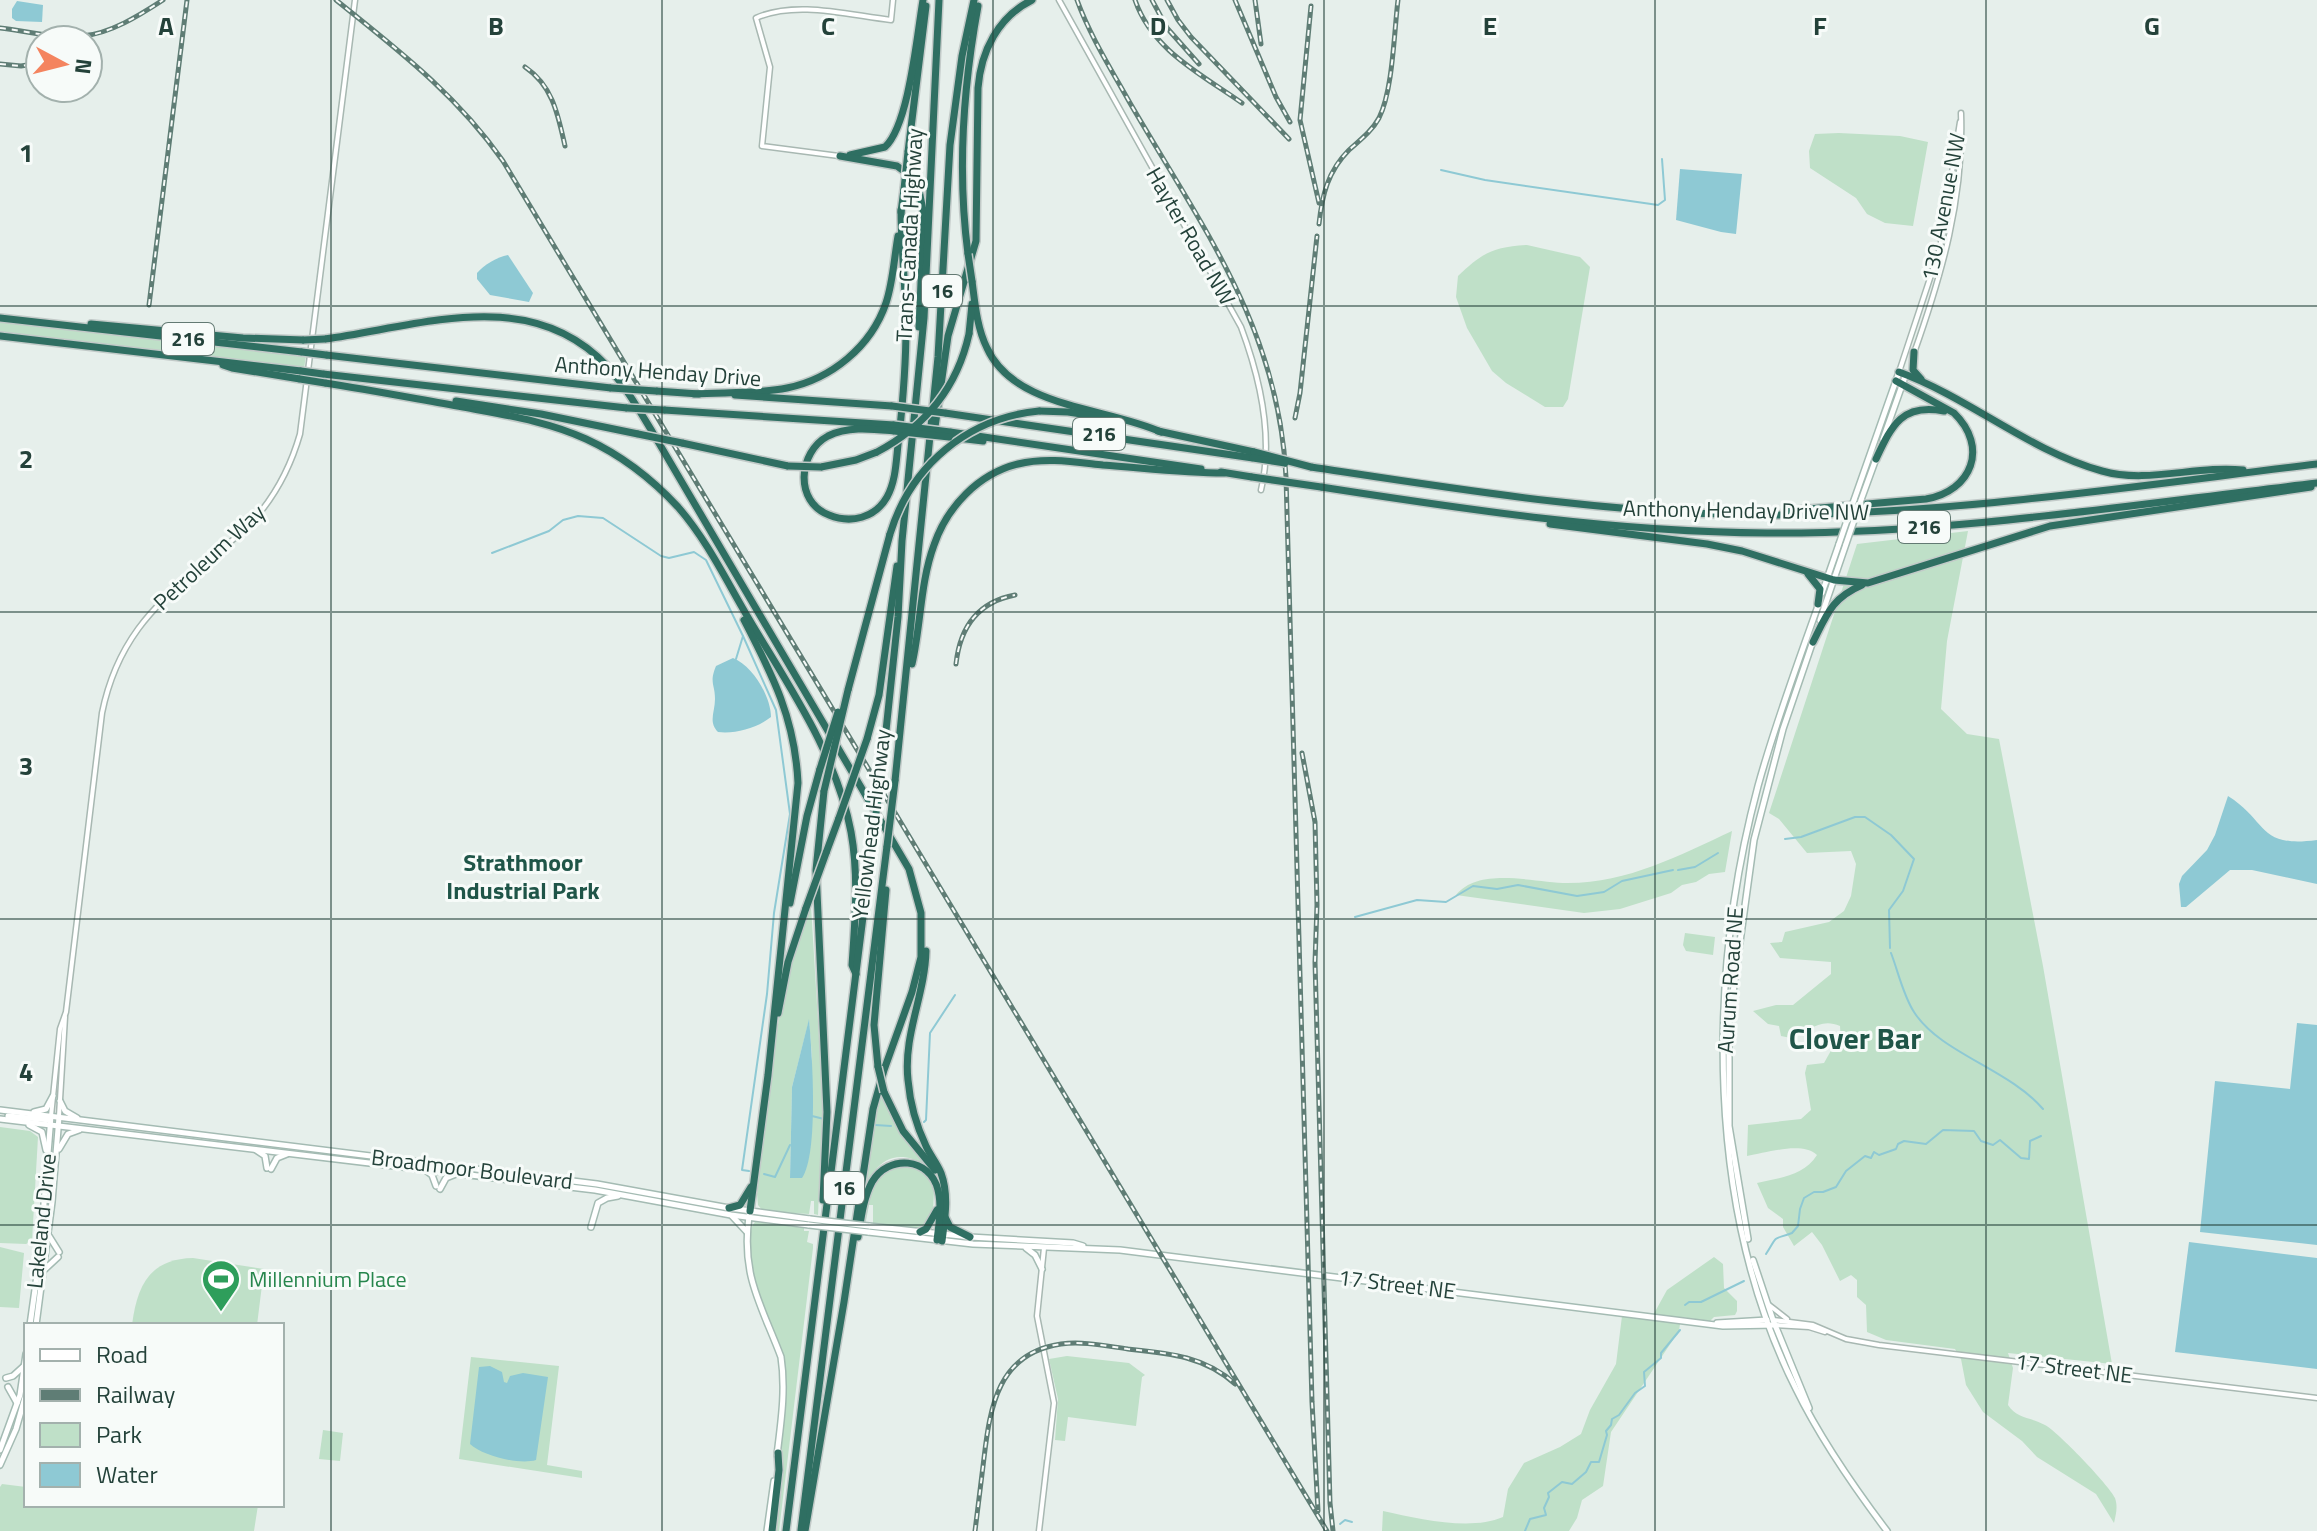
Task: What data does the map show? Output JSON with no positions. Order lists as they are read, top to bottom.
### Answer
{
  "streets": {
    "highway": [
      "Trans-Canada Highway",
      "16",
      "216",
      "Anthony Henday Drive",
      "Anthony Henday Drive NW",
      "Yellowhead Highway"
    ],
    "main road": [
      "130 Avenue NW",
      "Aurum Road NE",
      "Broadmoor Boulevard",
      "Lakeland Drive",
      "17 Street NE"
    ],
    "street": ["Hayter Road NW", "Petroleum Way"]
  },
  "crossings": [
    ["130 Avenue NW", "Aurum Road NE"],
    ["Trans-Canada Highway", "Yellowhead Highway"],
    ["216", "Anthony Henday Drive"],
    ["216", "Anthony Henday Drive NW"],
    ["Anthony Henday Drive", "Anthony Henday Drive NW"],
    ["Petroleum Way", "Broadmoor Boulevard"],
    ["Petroleum Way", "Lakeland Drive"],
    ["Aurum Road NE", "17 Street NE"],
    ["Broadmoor Boulevard", "Lakeland Drive"],
    ["Broadmoor Boulevard", "17 Street NE"]
  ],
  "districts": ["Strathmoor Industrial Park", "Clover Bar"],
  "places": {
    "sports": ["Millennium Place"]
  },
  "legend": [
    "Road",
    "Railway",
    "Park",
    "Water"
  ],
  "north": "right",
  "grid": {
    "columns": [
      "A",
      "B",
      "C",
      "D",
      "E",
      "F",
      "G"
    ],
    "rows": [
      "1",
      "2",
      "3",
      "4"
    ]
  }
}
